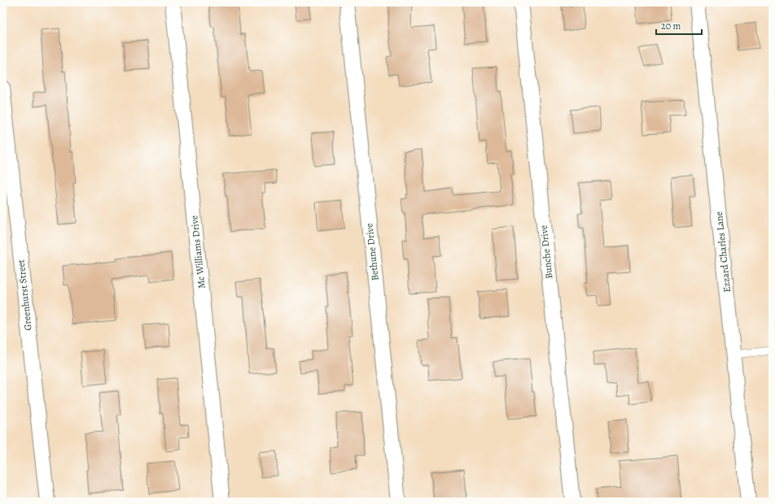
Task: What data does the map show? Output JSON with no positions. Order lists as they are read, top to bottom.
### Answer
{
  "streets": {
    "street": [
      "Mc Williams Drive",
      "Bethune Drive",
      "Bunche Drive",
      "Ezzard Charles Lane",
      "Greenhurst Street"
    ]
  },
  "scale_bar": "20 m"
}
